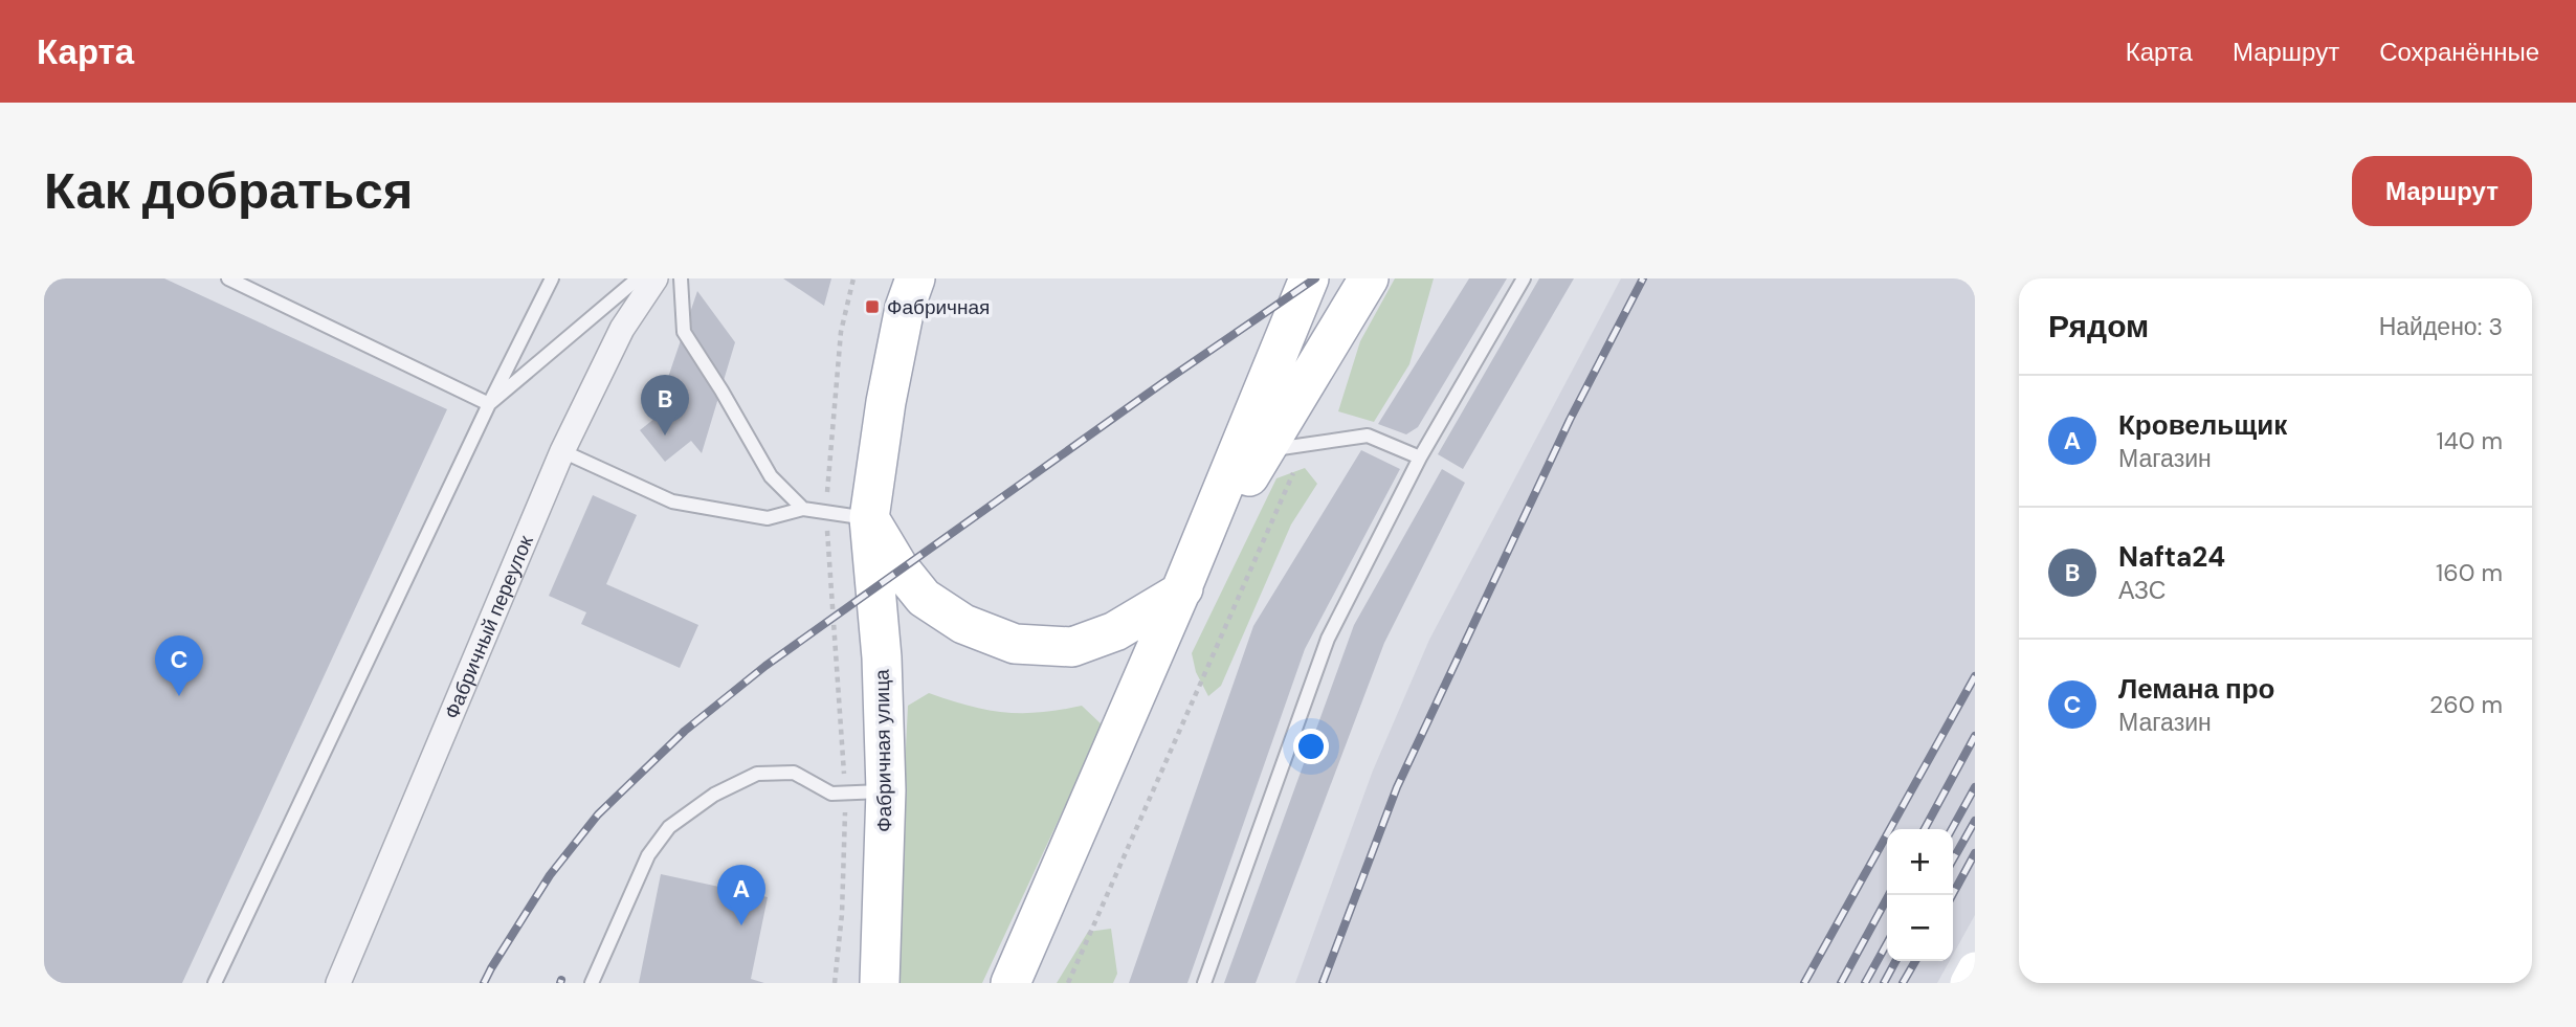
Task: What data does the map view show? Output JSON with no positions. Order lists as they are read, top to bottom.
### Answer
{
  "streets": {
    "main road": ["Фабричная улица"],
    "street": ["Фабричный переулок"]
  },
  "places": {
    "transit": ["Фабричная"]
  },
  "page": {
    "header": "Карта",
    "nav": ["Карта", "Маршрут", "Сохранённые"],
    "buttons": "Маршрут",
    "title": "Как добраться",
    "heading": ["Рядом", "Найдено: 3"],
    "list": [
      {
        "mark": "A",
        "name": "Кровельщик",
        "note": "Магазин",
        "value": "140 m"
      },
      {
        "mark": "B",
        "name": "Nafta24",
        "note": "АЗС",
        "value": "160 m"
      },
      {
        "mark": "C",
        "name": "Лемана про",
        "note": "Магазин",
        "value": "260 m"
      }
    ],
    "pins": ["B", "C", "A"],
    "map_buttons": ["+", "−"]
  }
}
